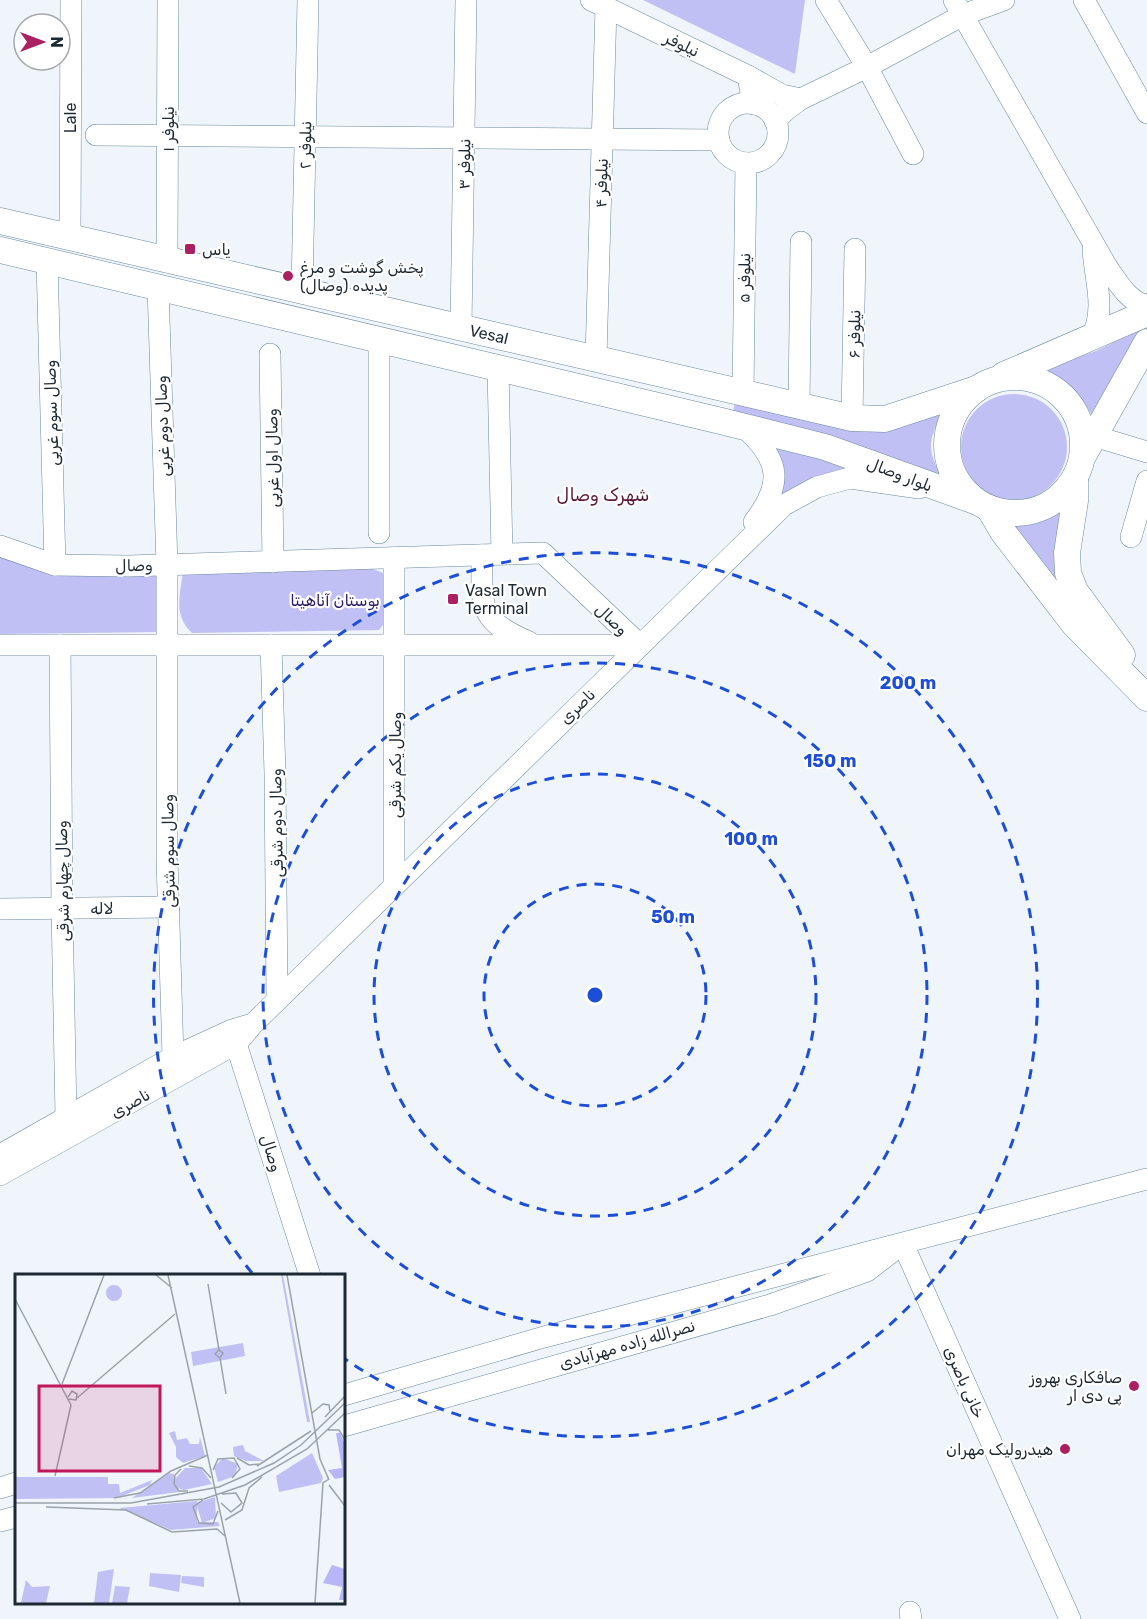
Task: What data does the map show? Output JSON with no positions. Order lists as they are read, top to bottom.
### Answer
{
  "streets": {
    "main road": ["Vesal", "بلوار وصال"],
    "street": [
      "نيلوفر",
      "Lale",
      "نیلوفر ۱",
      "نیلوفر ۲",
      "نیلوفر ۳",
      "نیلوفر ۴",
      "نیلوفر ۵",
      "نیلوفر ۶",
      "وصال سوم غربی",
      "وصال دوم غربی",
      "وصال اول غربی",
      "وصال",
      "ناصری",
      "وصال یکم شرقی",
      "وصال دوم شرقی",
      "وصال سوم شرقی",
      "وصال چهارم شرقی",
      "لاله",
      "نصرالله زاده مهرآبادی",
      "خانی باصری"
    ]
  },
  "crossings": [
    ["نيلوفر", "نیلوفر ۴"],
    ["Lale", "Vesal"],
    ["نیلوفر ۱", "Vesal"],
    ["نیلوفر ۲", "Vesal"],
    ["نیلوفر ۳", "Vesal"],
    ["نیلوفر ۴", "Vesal"],
    ["نیلوفر ۵", "Vesal"],
    ["Vesal", "نیلوفر ۶"],
    ["Vesal", "وصال سوم غربی"],
    ["Vesal", "وصال دوم غربی"],
    ["Vesal", "بلوار وصال"],
    ["Vesal", "ناصری"],
    ["وصال سوم غربی", "وصال"],
    ["وصال دوم غربی", "وصال"],
    ["وصال دوم غربی", "وصال سوم شرقی"],
    ["وصال اول غربی", "وصال"],
    ["بلوار وصال", "ناصری"],
    ["وصال", "ناصری"],
    ["وصال", "وصال یکم شرقی"],
    ["وصال", "وصال دوم شرقی"],
    ["وصال", "وصال سوم شرقی"],
    ["وصال", "وصال چهارم شرقی"],
    ["ناصری", "وصال یکم شرقی"],
    ["ناصری", "وصال دوم شرقی"],
    ["ناصری", "وصال سوم شرقی"],
    ["ناصری", "وصال چهارم شرقی"],
    ["وصال سوم شرقی", "لاله"],
    ["وصال چهارم شرقی", "لاله"],
    ["نصرالله زاده مهرآبادی", "خانی باصری"]
  ],
  "districts": ["شهرک وصال"],
  "parks": ["بوستان آناهیتا"],
  "places": {
    "transit": ["یاس", "Vasal Town Terminal"],
    "other": ["پخش گوشت و مرغ پدیده (وصال)", "صافکاری بهروز پی دی ار", "هیدرولیک مهران"]
  },
  "north": "right",
  "rings": [
    "200 m",
    "150 m",
    "100 m",
    "50 m"
  ]
}
